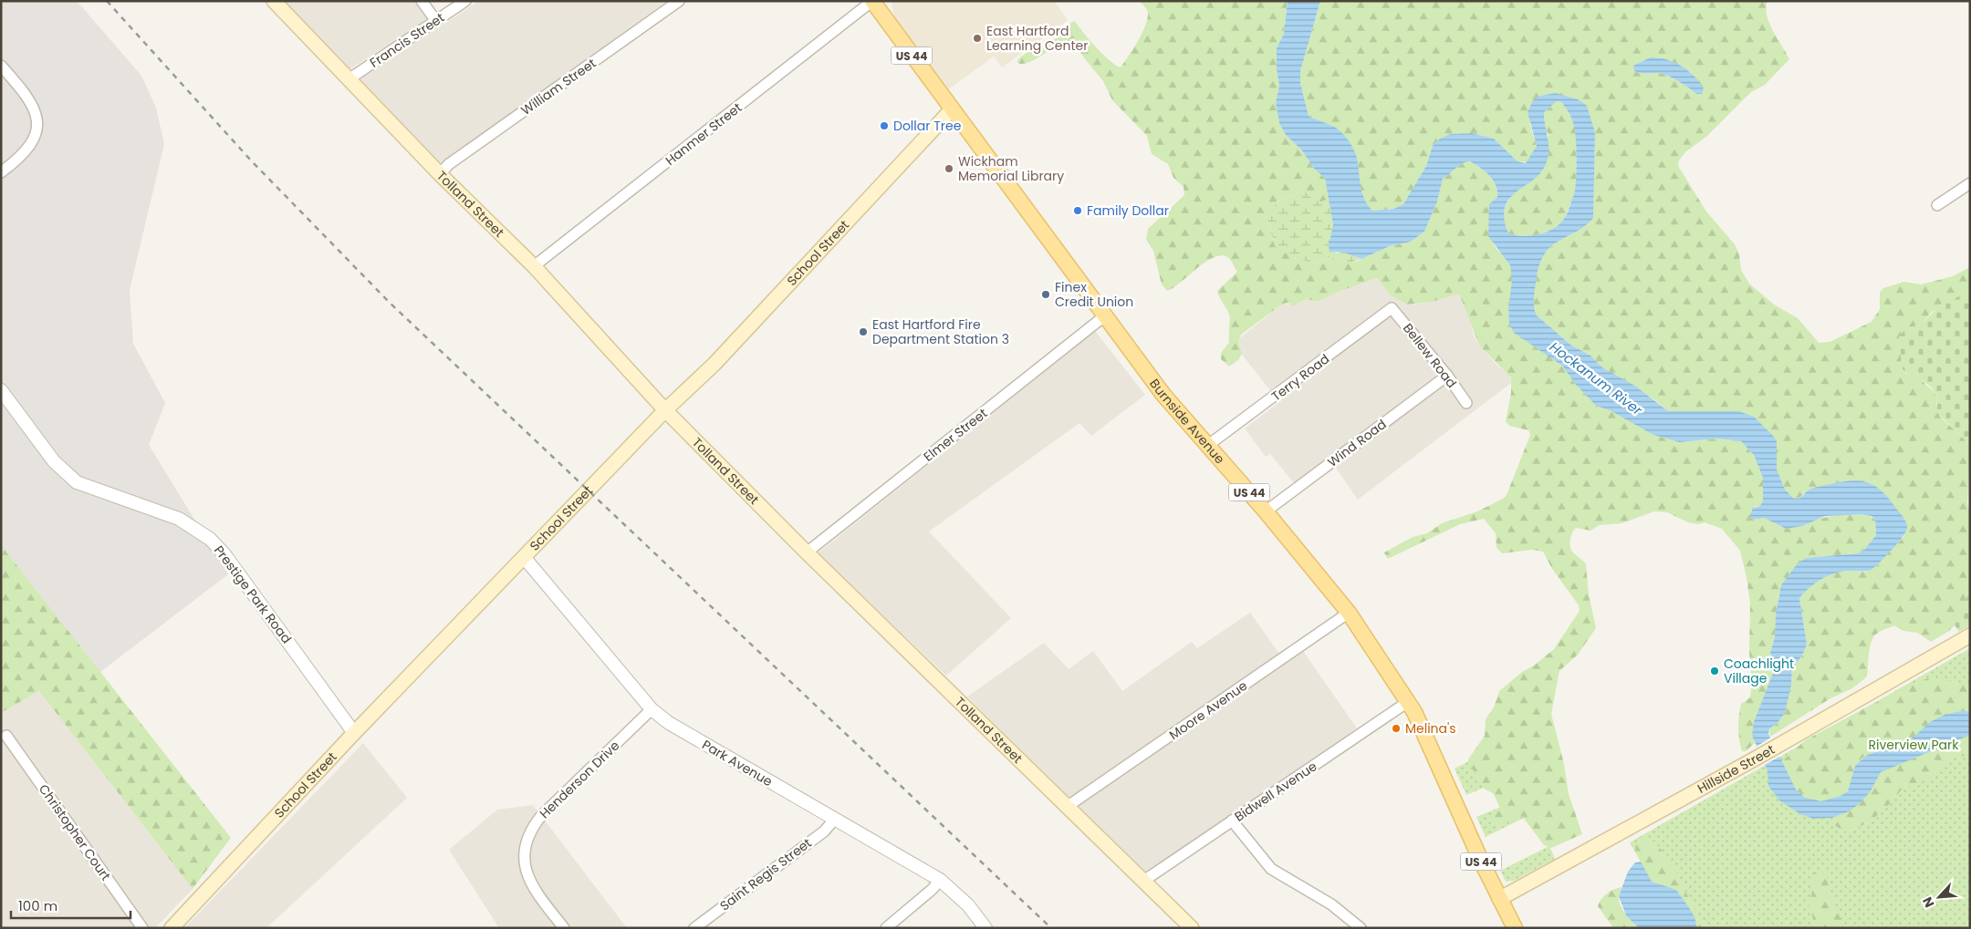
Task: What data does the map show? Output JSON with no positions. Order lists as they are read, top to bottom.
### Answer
{
  "streets": {
    "main road": [
      "US 44",
      "Tolland Street",
      "School Street",
      "Burnside Avenue",
      "Hillside Street"
    ],
    "street": [
      "Francis Street",
      "William Street",
      "Hanmer Street",
      "Bellew Road",
      "Terry Road",
      "Elmer Street",
      "Wind Road",
      "Prestige Park Road",
      "Moore Avenue",
      "Park Avenue",
      "Henderson Drive",
      "Bidwell Avenue",
      "Christopher Court",
      "Saint Regis Street"
    ]
  },
  "crossings": [
    ["Francis Street", "Tolland Street"],
    ["William Street", "Tolland Street"],
    ["Hanmer Street", "Tolland Street"],
    ["Hanmer Street", "Burnside Avenue"],
    ["Tolland Street", "School Street"],
    ["Tolland Street", "Elmer Street"],
    ["Tolland Street", "Moore Avenue"],
    ["Tolland Street", "Bidwell Avenue"],
    ["School Street", "Burnside Avenue"],
    ["School Street", "Prestige Park Road"],
    ["School Street", "Park Avenue"],
    ["Bellew Road", "Terry Road"],
    ["Bellew Road", "Wind Road"],
    ["Terry Road", "Burnside Avenue"],
    ["Burnside Avenue", "Elmer Street"],
    ["Burnside Avenue", "Wind Road"],
    ["Burnside Avenue", "Moore Avenue"],
    ["Burnside Avenue", "Hillside Street"],
    ["Burnside Avenue", "Bidwell Avenue"],
    ["Park Avenue", "Henderson Drive"],
    ["Park Avenue", "Saint Regis Street"]
  ],
  "water": ["Hockanum River"],
  "parks": ["Riverview Park"],
  "places": [
    "East Hartford Learning Center",
    "Dollar Tree",
    "Wickham Memorial Library",
    "Family Dollar",
    "Finex Credit Union",
    "East Hartford Fire Department Station 3",
    "Coachlight Village",
    "Melina's"
  ],
  "scale_bar": "100 m",
  "north": "bottom left"
}
